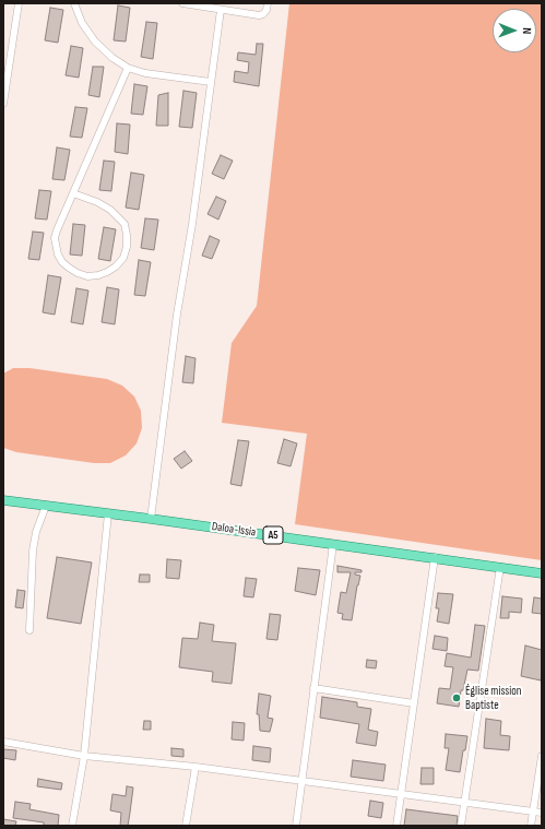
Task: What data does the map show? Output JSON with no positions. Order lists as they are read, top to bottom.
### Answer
{
  "streets": {
    "main road": ["Daloa-Issia", "A5"]
  },
  "places": ["Église mission Baptiste"],
  "north": "right"
}
